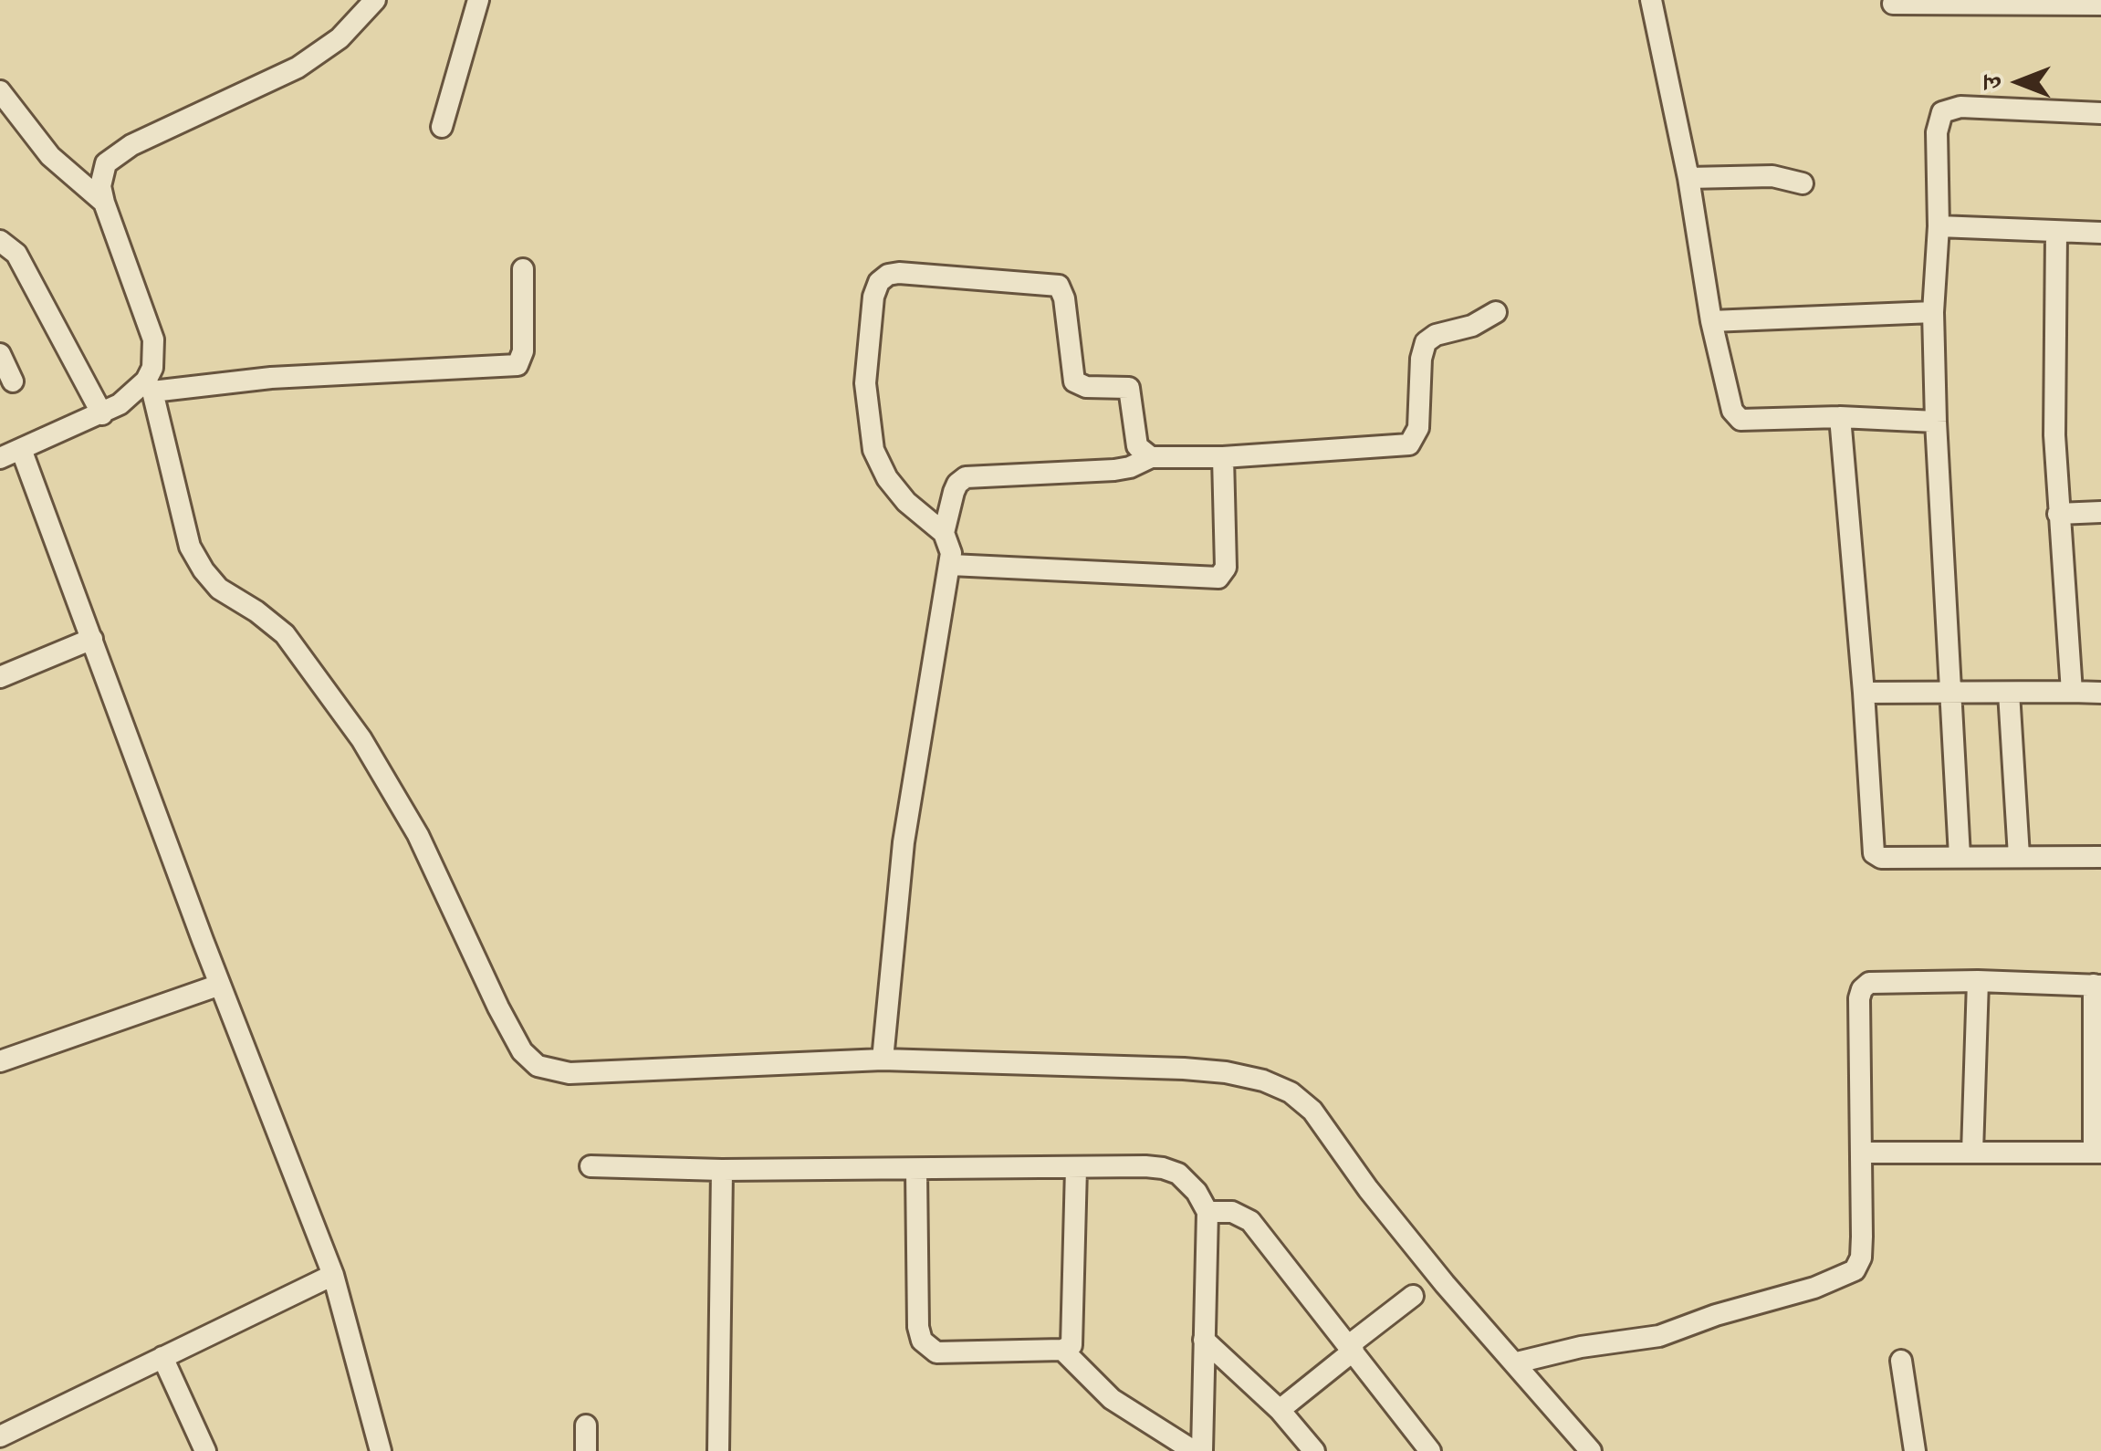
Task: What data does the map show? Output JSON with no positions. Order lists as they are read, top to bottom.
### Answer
{
  "north": "left"
}
